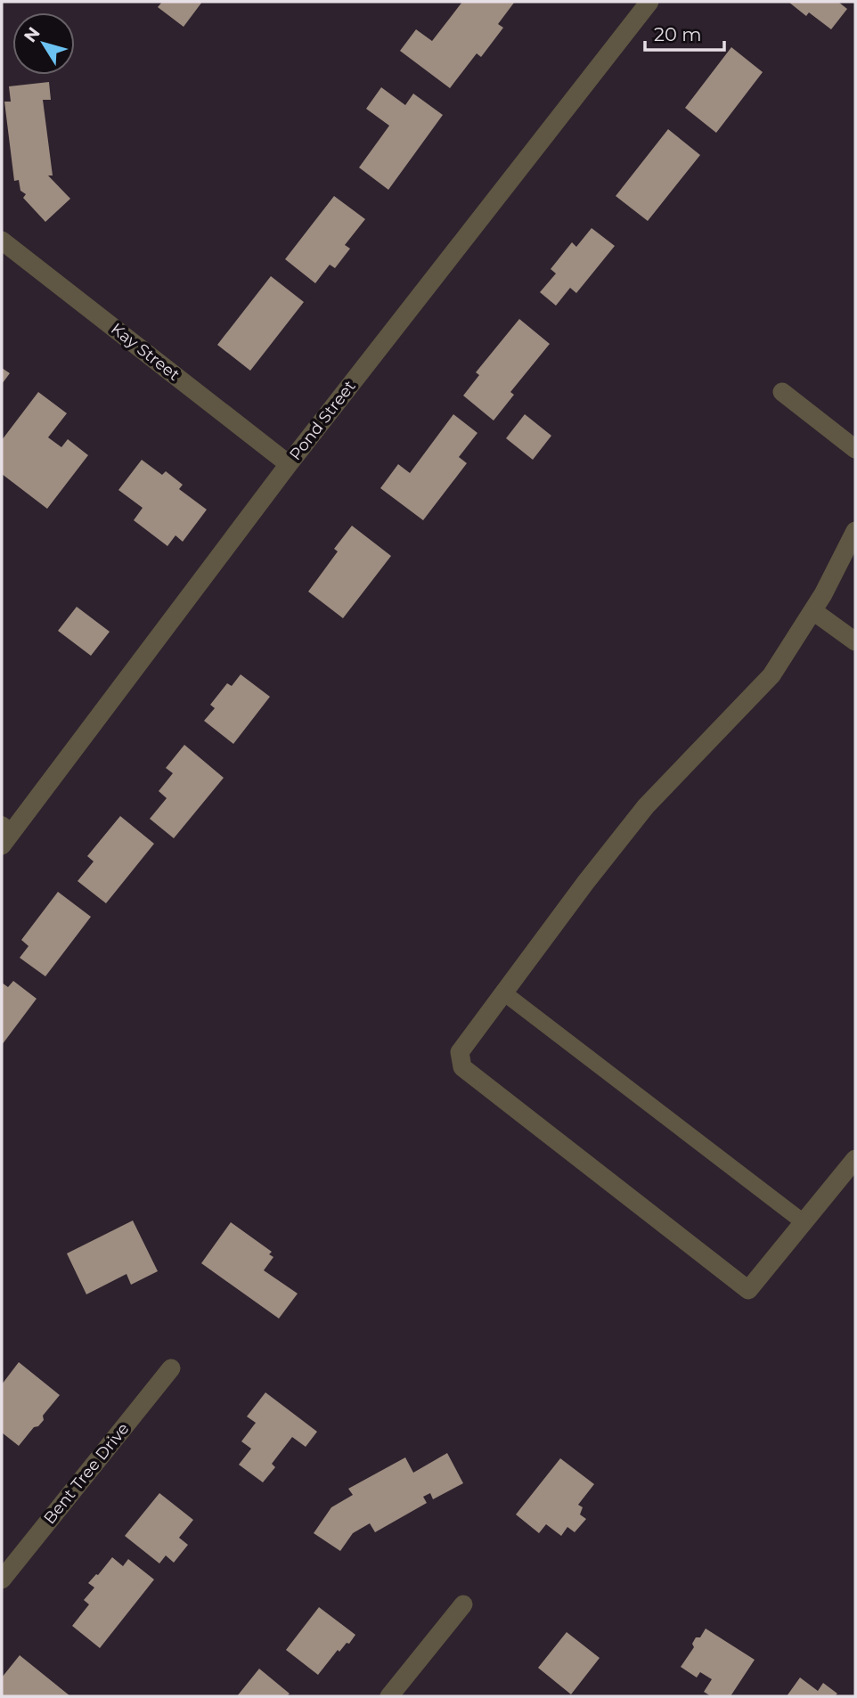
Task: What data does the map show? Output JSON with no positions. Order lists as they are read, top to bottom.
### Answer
{
  "streets": {
    "street": ["Kay Street", "Pond Street", "Bent Tree Drive"]
  },
  "crossings": [
    ["Kay Street", "Pond Street"]
  ],
  "scale_bar": "20 m",
  "north": "top left"
}
